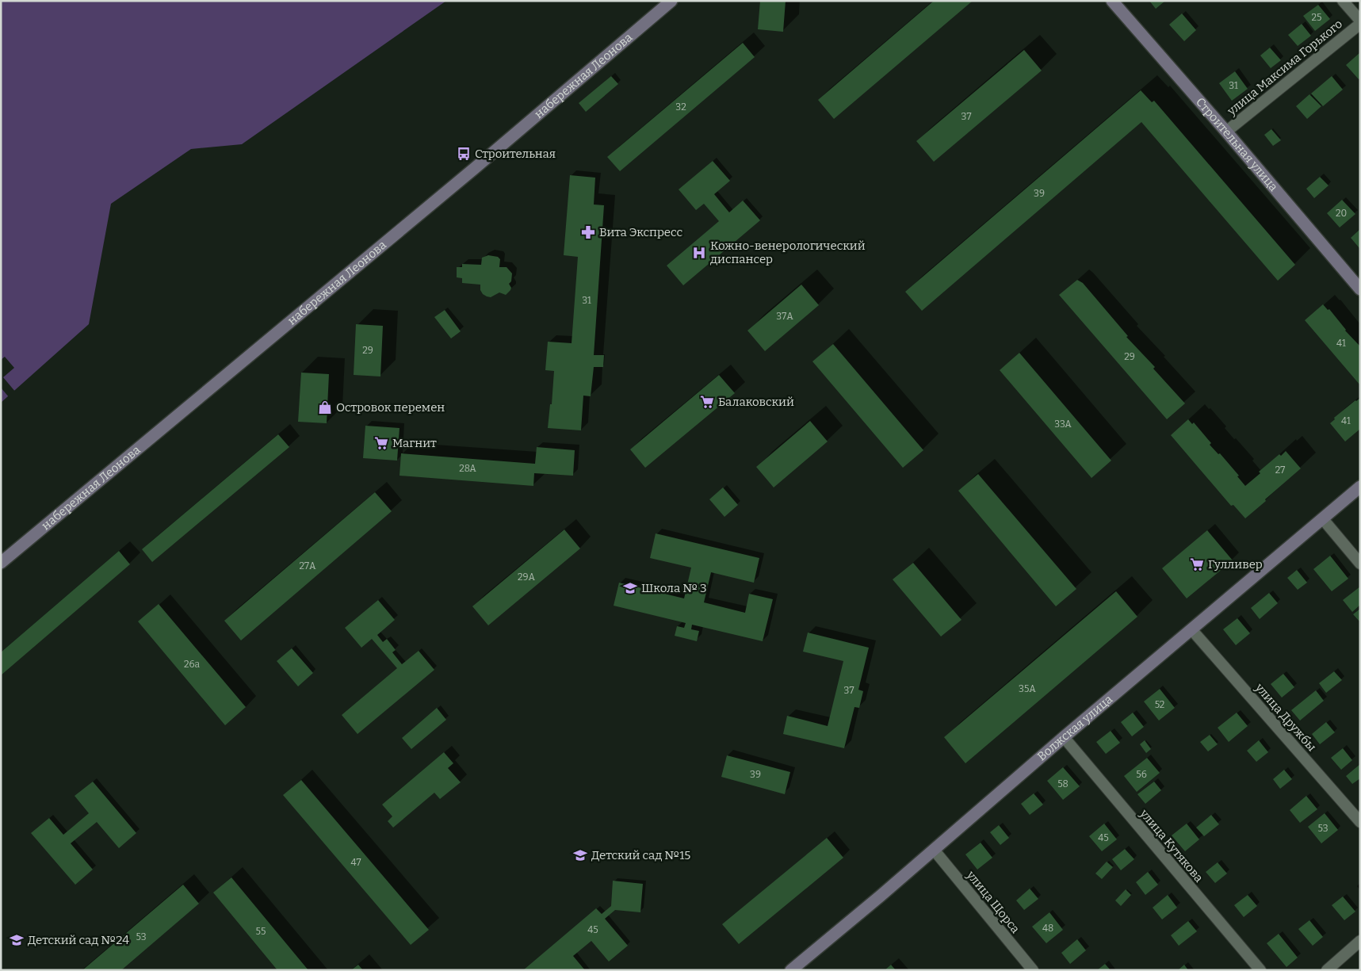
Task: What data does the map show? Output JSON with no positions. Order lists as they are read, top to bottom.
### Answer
{
  "streets": {
    "street": [
      "улица Максима Горького",
      "набережная Леонова",
      "Строительная улица",
      "улица Дружбы",
      "Волжская улица",
      "улица Кутякова",
      "улица Щорса"
    ]
  },
  "crossings": [
    ["улица Максима Горького", "Строительная улица"],
    ["улица Дружбы", "Волжская улица"],
    ["Волжская улица", "улица Кутякова"],
    ["Волжская улица", "улица Щорса"]
  ],
  "places": {
    "bus stop": ["Строительная"],
    "pharmacy": ["Вита Экспресс"],
    "hospital": ["Кожно-венерологический диспансер"],
    "supermarket": ["Балаковский", "Магнит", "Гулливер"],
    "shop": ["Островок перемен"],
    "school or university": ["Школа № 3", "Детский сад №15", "Детский сад №24"]
  },
  "house_numbers": [
    "25",
    "31",
    "32",
    "37",
    "39",
    "20",
    "31",
    "37А",
    "41",
    "29",
    "29",
    "41",
    "33А",
    "28А",
    "27",
    "27А",
    "29А",
    "26а",
    "35А",
    "37",
    "52",
    "39",
    "56",
    "58",
    "53",
    "45",
    "47",
    "48",
    "45",
    "55",
    "53"
  ]
}
